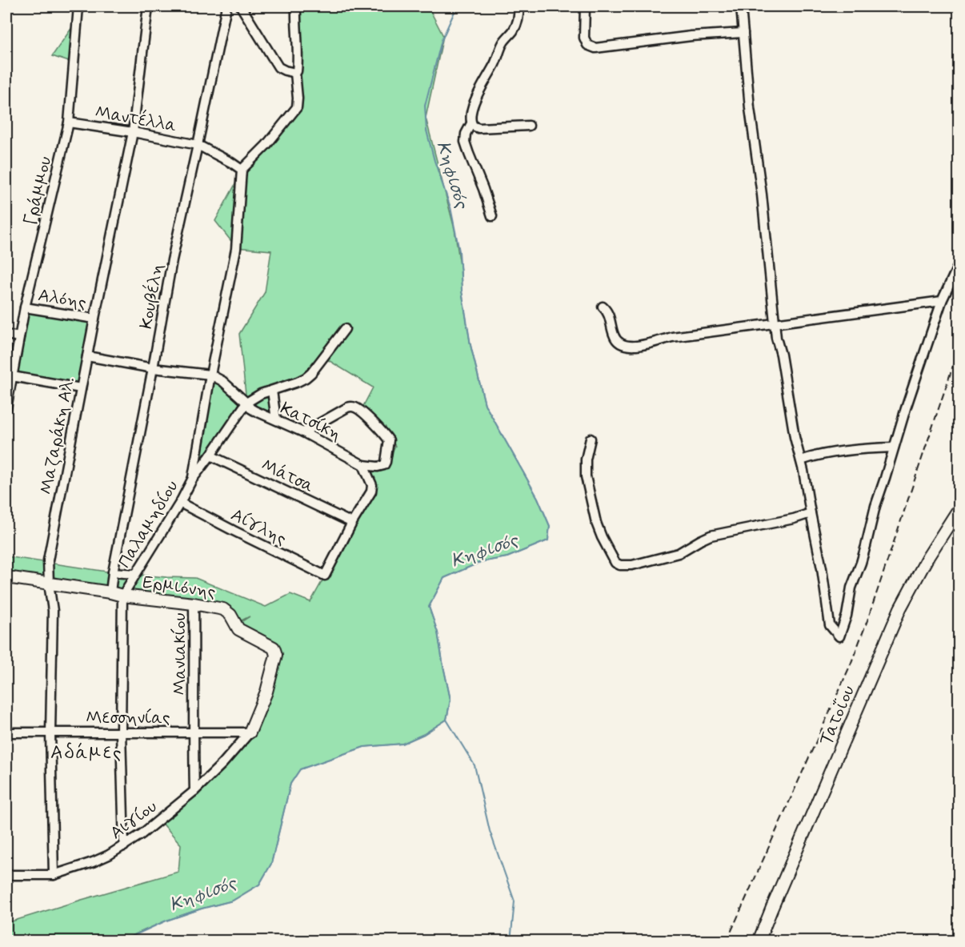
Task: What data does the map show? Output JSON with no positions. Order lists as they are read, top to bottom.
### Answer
{
  "streets": {
    "street": [
      "Μαντέλλα",
      "Γράμμου",
      "Κουβέλη",
      "Αλόης",
      "Κατσίκη",
      "Μαζαράκη Αλ.",
      "Μάτσα",
      "Παλαμηδίου",
      "Αίγλης",
      "Ερμιόνης",
      "Μανιακίου",
      "Τατοΐου",
      "Μεσσηνίας",
      "Αιγίου"
    ]
  },
  "crossings": [
    ["Μαντέλλα", "Γράμμου"],
    ["Μαντέλλα", "Κουβέλη"],
    ["Μαντέλλα", "Μαζαράκη Αλ."],
    ["Γράμμου", "Αλόης"],
    ["Κουβέλη", "Ερμιόνης"],
    ["Αλόης", "Μαζαράκη Αλ."],
    ["Κατσίκη", "Παλαμηδίου"],
    ["Μαζαράκη Αλ.", "Ερμιόνης"],
    ["Μαζαράκη Αλ.", "Μεσσηνίας"],
    ["Μαζαράκη Αλ.", "Αιγίου"],
    ["Μάτσα", "Παλαμηδίου"],
    ["Μάτσα", "Αίγλης"],
    ["Παλαμηδίου", "Αίγλης"],
    ["Παλαμηδίου", "Ερμιόνης"],
    ["Παλαμηδίου", "Μεσσηνίας"],
    ["Παλαμηδίου", "Αιγίου"],
    ["Ερμιόνης", "Μανιακίου"],
    ["Ερμιόνης", "Μεσσηνίας"],
    ["Ερμιόνης", "Αιγίου"],
    ["Μανιακίου", "Μεσσηνίας"],
    ["Μανιακίου", "Αιγίου"],
    ["Μεσσηνίας", "Αιγίου"]
  ],
  "districts": ["Αδάμες"],
  "water": ["Κηφισός"]
}
